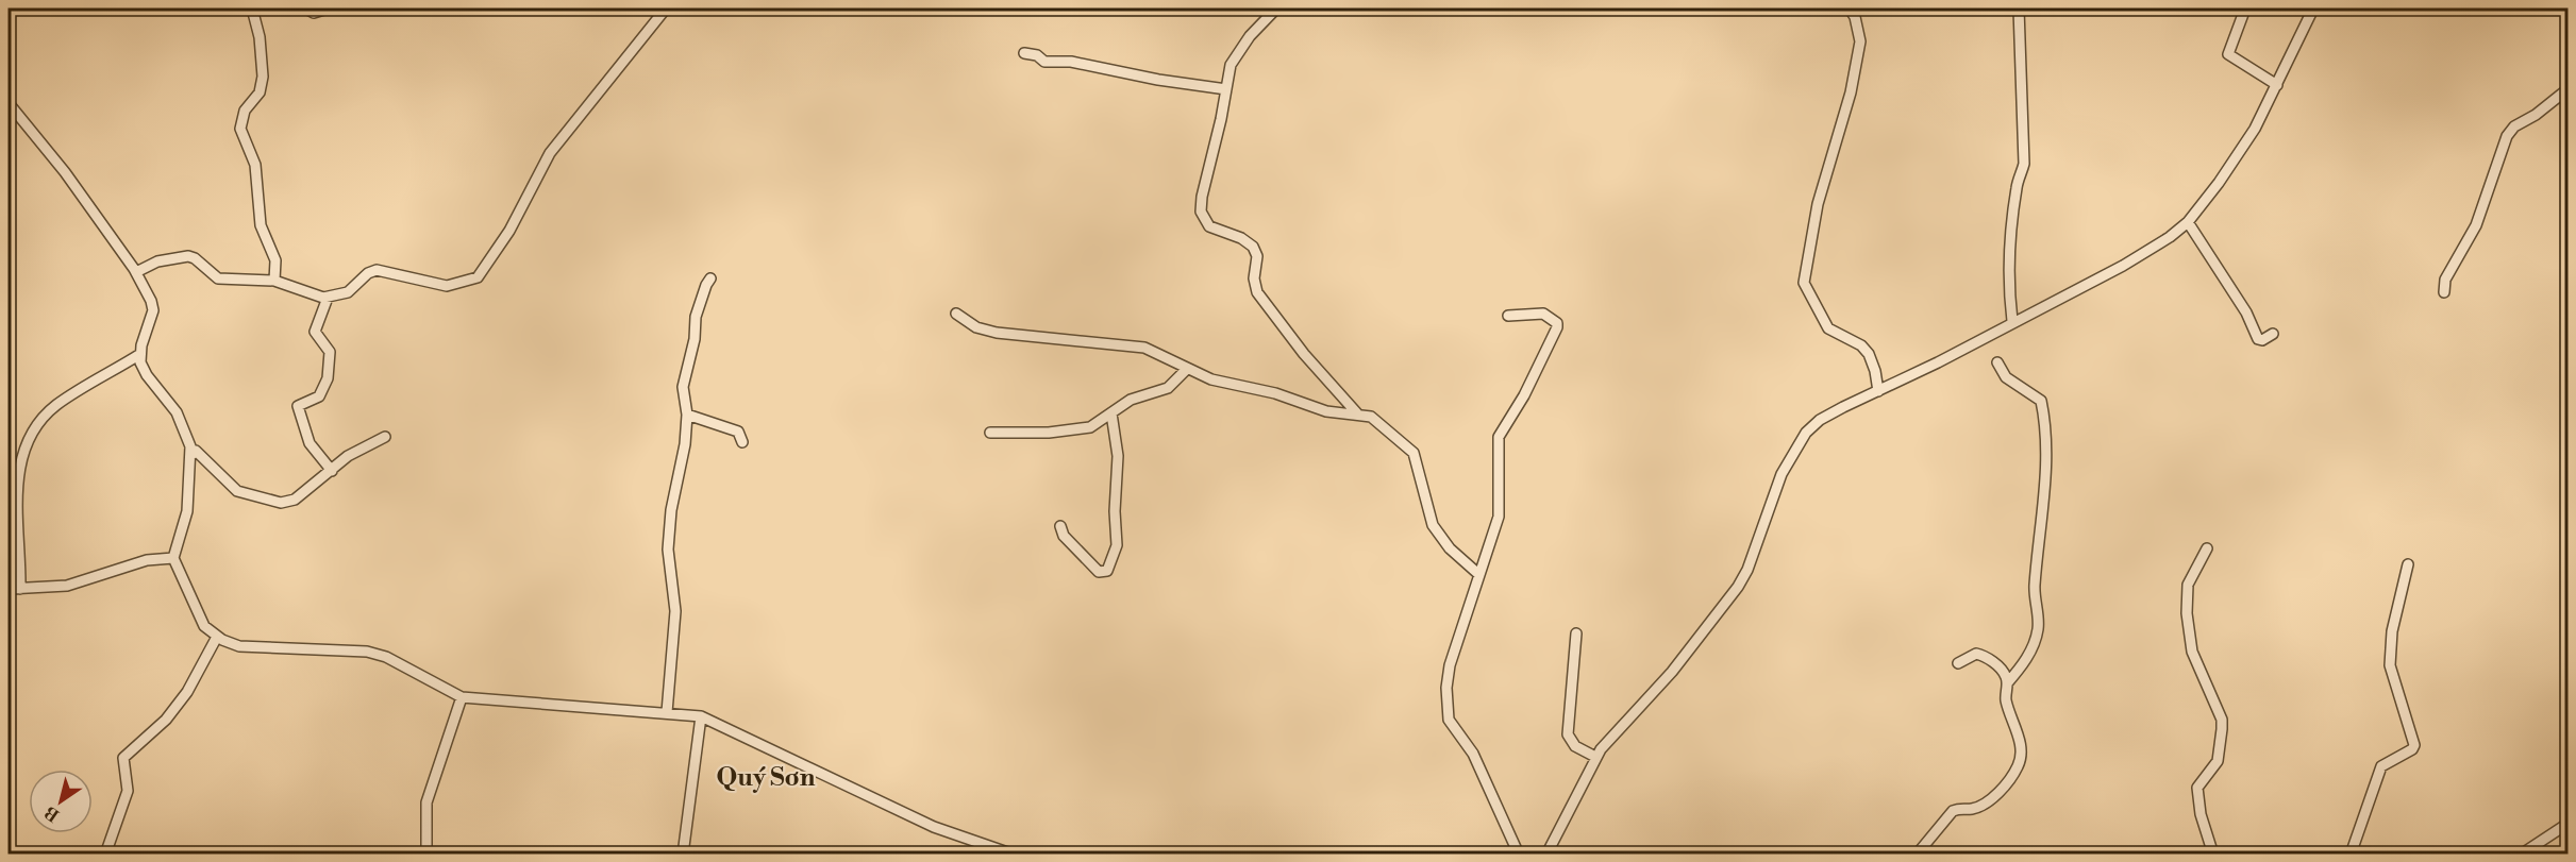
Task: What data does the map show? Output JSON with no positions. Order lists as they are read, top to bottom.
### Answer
{
  "districts": ["Quý Sơn"],
  "north": "bottom left"
}
